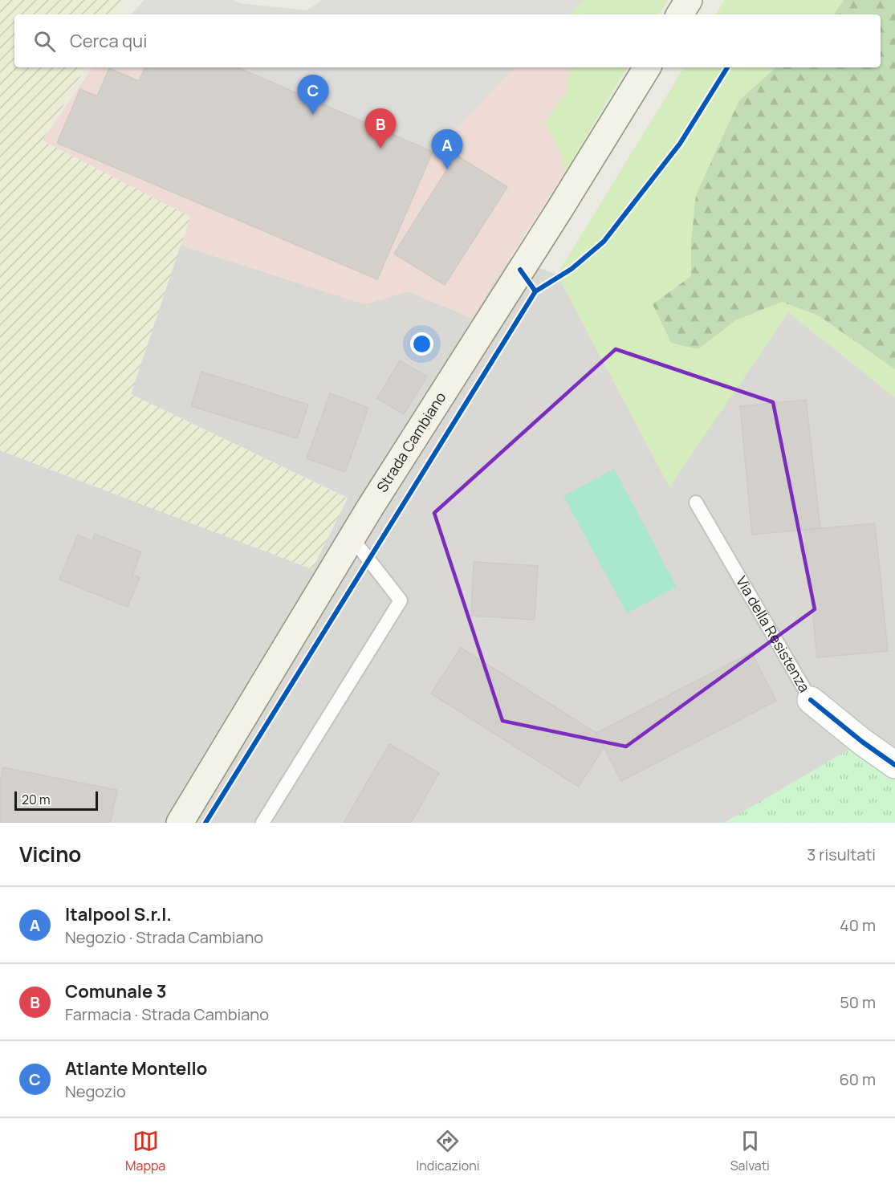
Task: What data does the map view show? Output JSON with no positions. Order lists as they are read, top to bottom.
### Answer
{
  "streets": {
    "main road": ["Strada Cambiano"],
    "street": ["Via della Resistenza"]
  },
  "scale_bar": "20 m",
  "page": {
    "search": "Cerca qui",
    "pins": ["C", "B", "A"],
    "scale": "20 m",
    "heading": ["Vicino", "3 risultati"],
    "list": [
      {
        "mark": "A",
        "name": "Italpool S.r.l.",
        "note": "Negozio · Strada Cambiano",
        "value": "40 m"
      },
      {
        "mark": "B",
        "name": "Comunale 3",
        "note": "Farmacia · Strada Cambiano",
        "value": "50 m"
      },
      {
        "mark": "C",
        "name": "Atlante Montello",
        "note": "Negozio",
        "value": "60 m"
      }
    ],
    "nav": ["Mappa", "Indicazioni", "Salvati"]
  }
}
